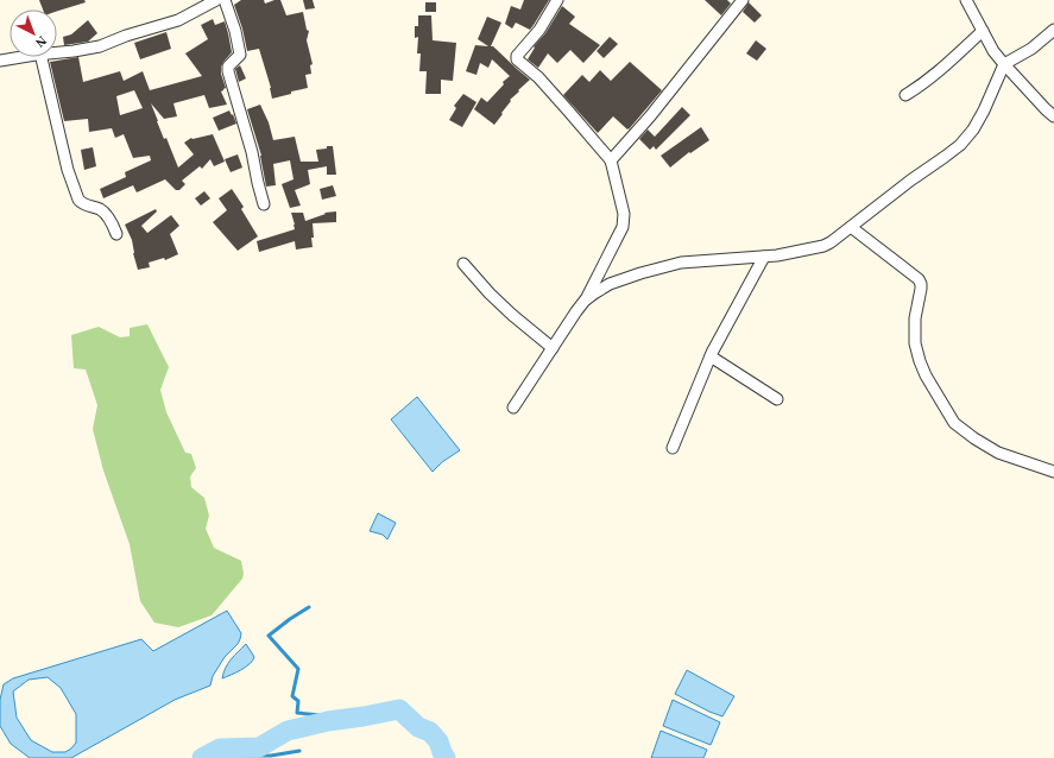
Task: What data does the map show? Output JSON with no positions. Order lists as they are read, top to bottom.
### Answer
{
  "north": "bottom right"
}
